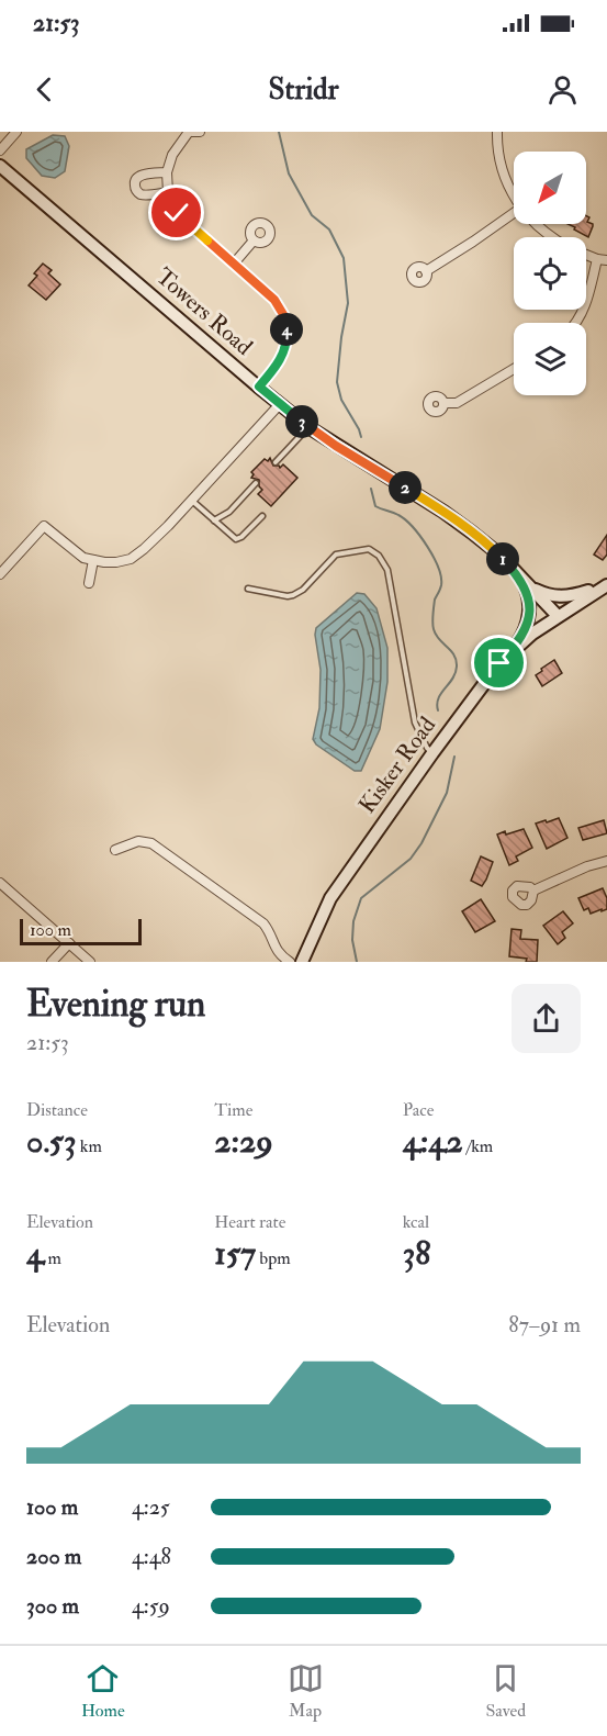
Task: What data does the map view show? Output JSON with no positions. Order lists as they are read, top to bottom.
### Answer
{
  "streets": {
    "main road": ["Towers Road", "Kisker Road"]
  },
  "crossings": [
    ["Towers Road", "Kisker Road"]
  ],
  "scale_bar": "100 m",
  "north": "bottom left",
  "page": {
    "status": "21:53",
    "header": "Stridr",
    "pins": [
      "4",
      "3",
      "2",
      "1"
    ],
    "scale": "100 m",
    "heading": ["Evening run", "21:53"],
    "stats": [
      ["Distance", "0.53 km"],
      ["Time", "2:29"],
      ["Pace", "4:42 /km"],
      ["Elevation", "4 m"],
      ["Heart rate", "157 bpm"],
      ["kcal", "38"]
    ],
    "chart": ["Elevation", "87–91 m"],
    "list": [
      {
        "name": "100 m",
        "note": "4:25"
      },
      {
        "name": "200 m",
        "note": "4:48"
      },
      {
        "name": "300 m",
        "note": "4:59"
      }
    ],
    "tabs": ["Home", "Map", "Saved"]
  }
}
